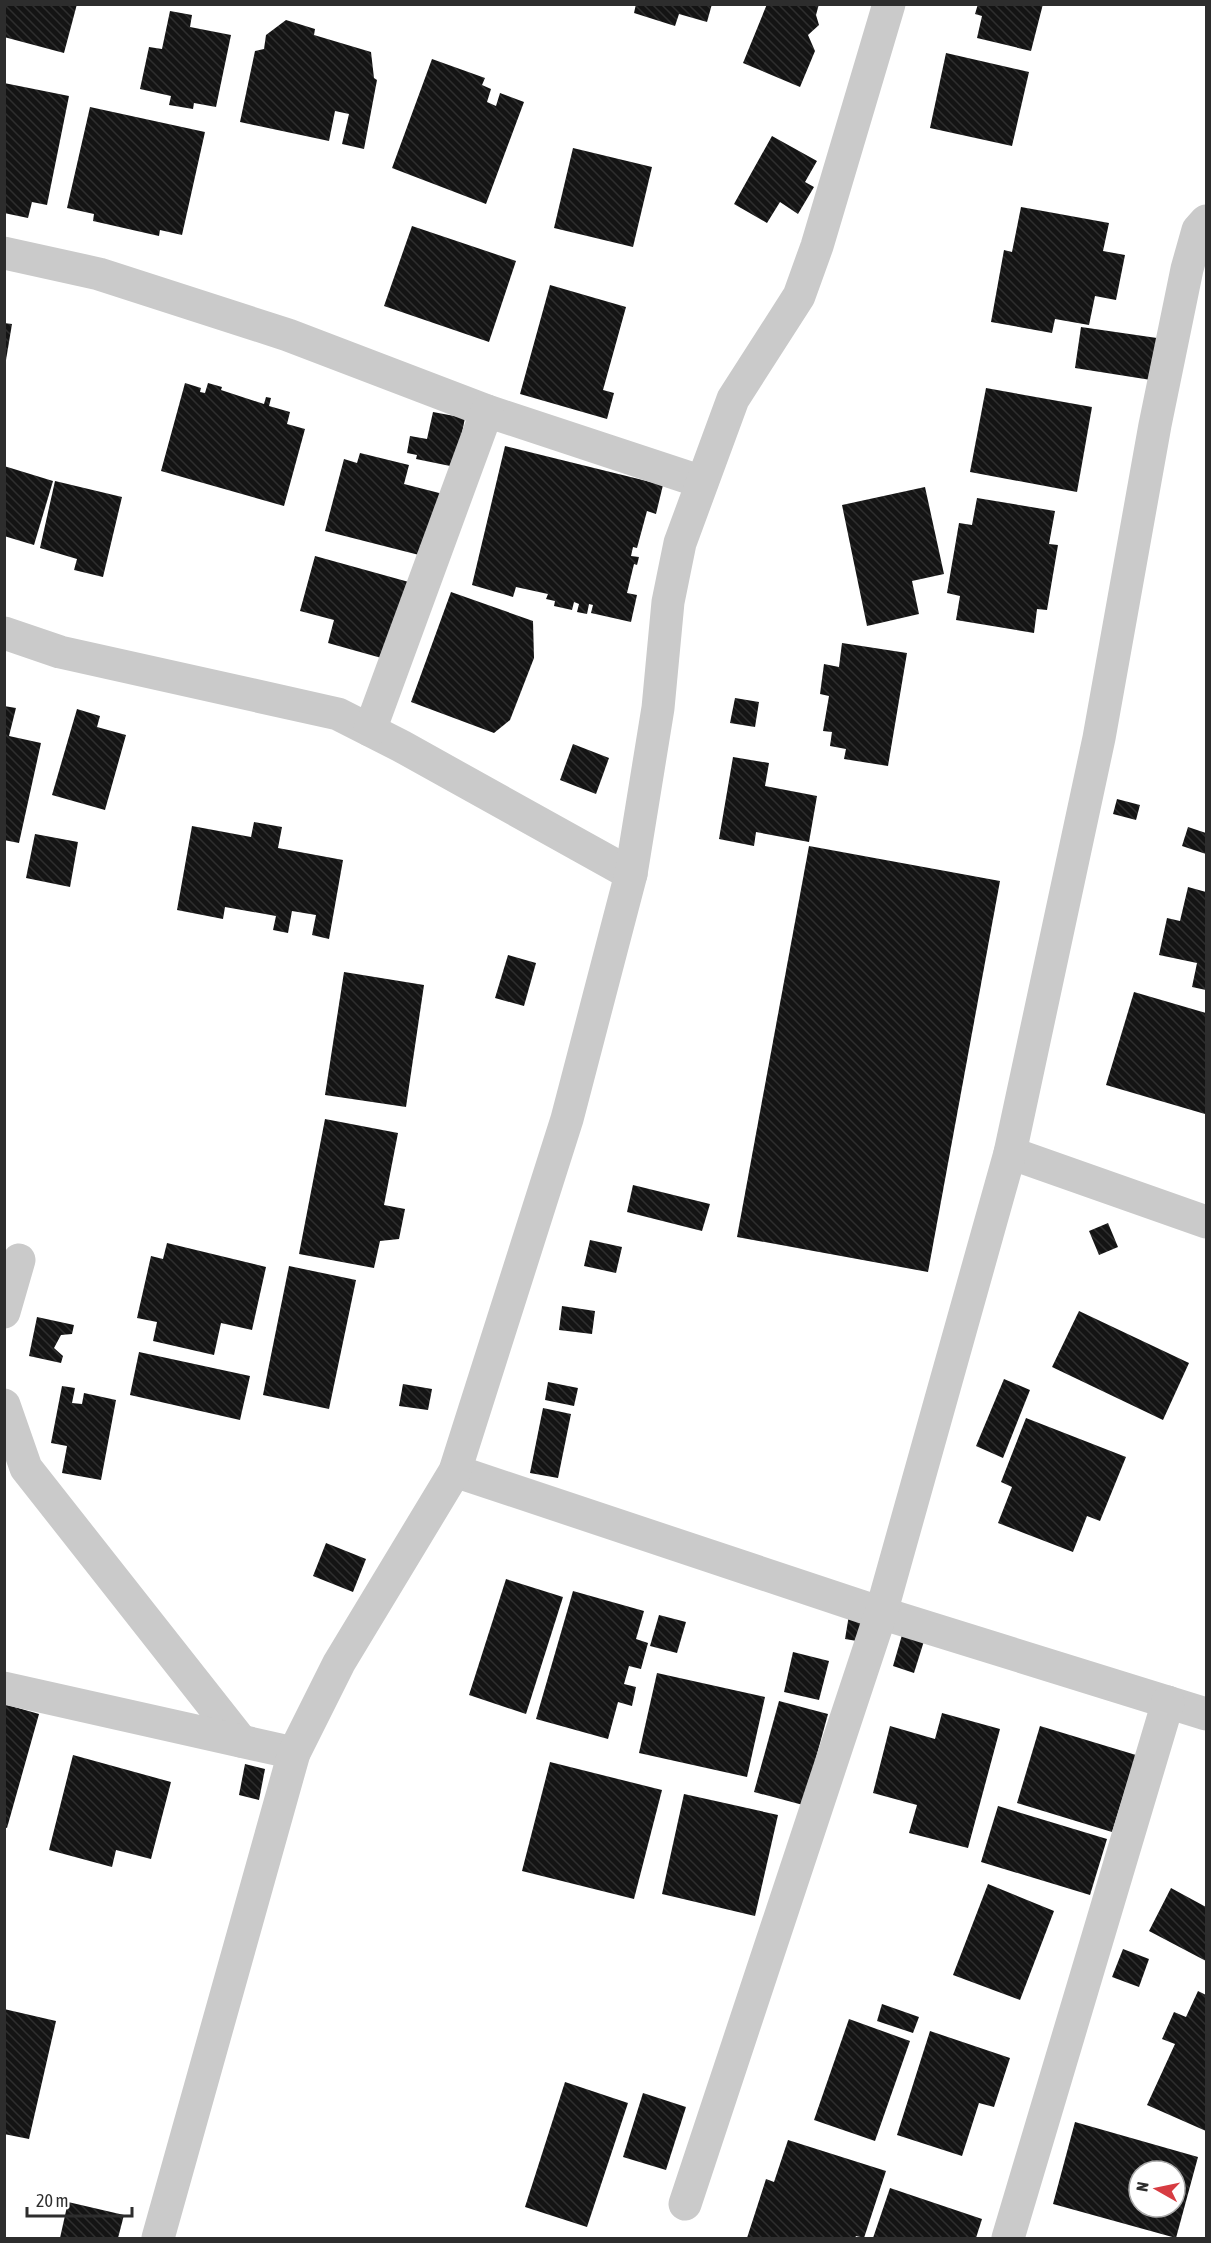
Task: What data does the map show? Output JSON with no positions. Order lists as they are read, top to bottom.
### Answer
{
  "scale_bar": "20 m",
  "north": "left"
}
